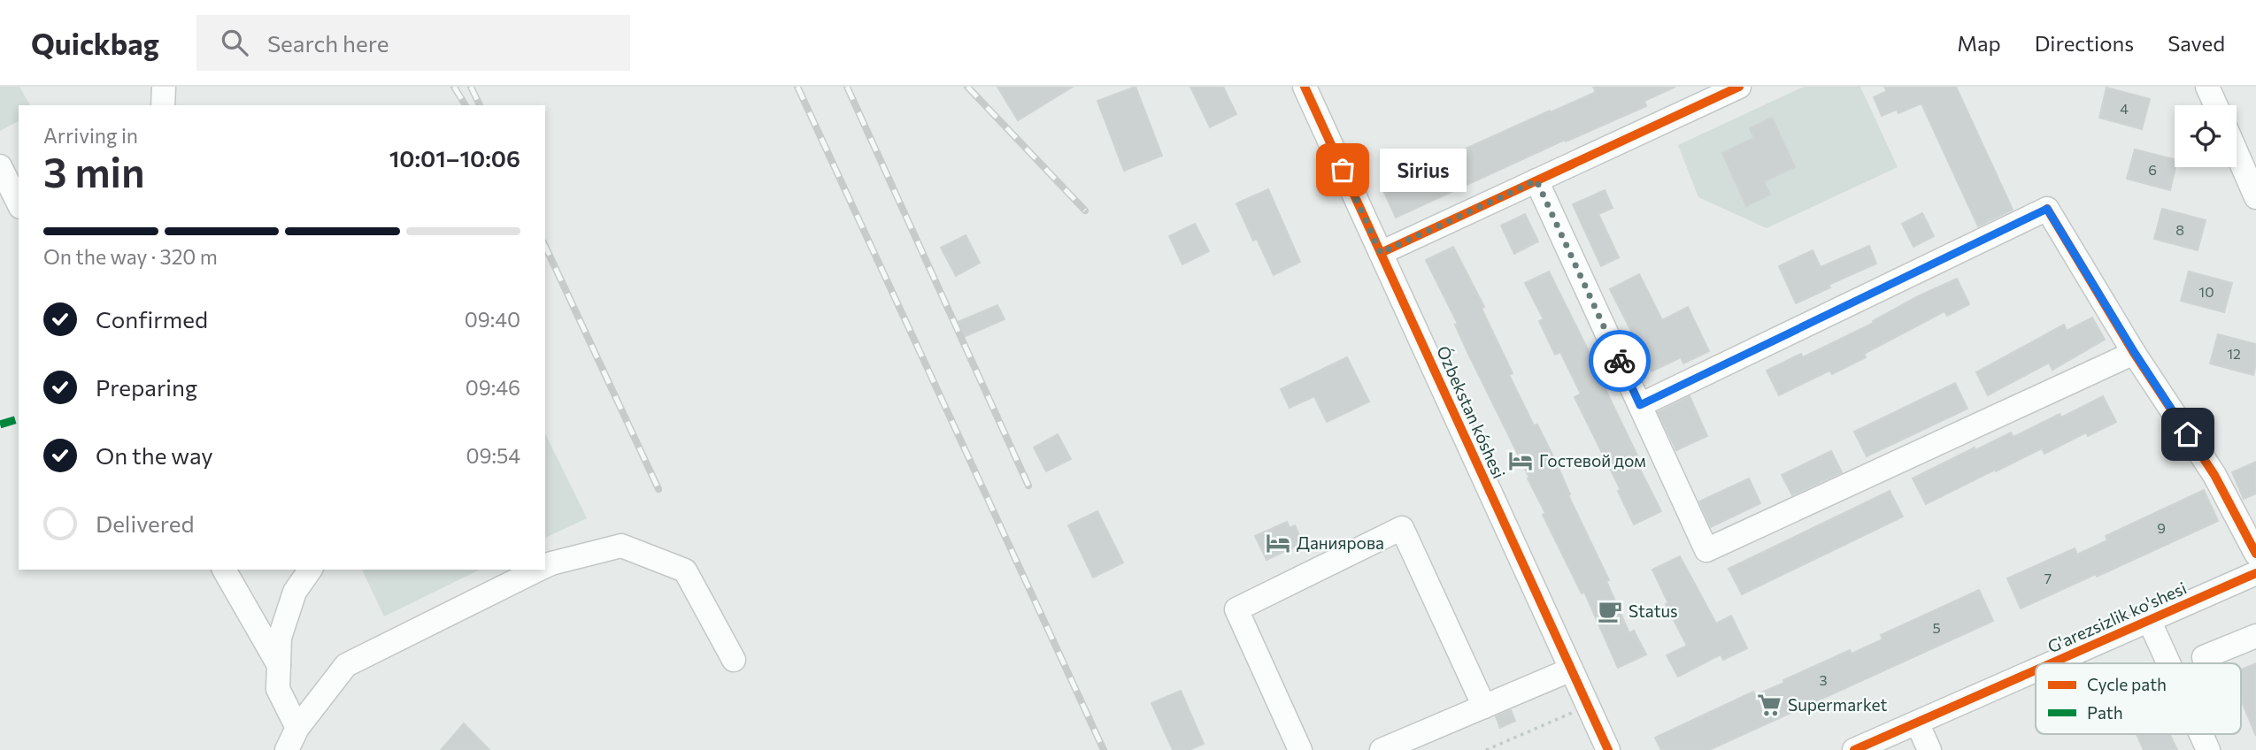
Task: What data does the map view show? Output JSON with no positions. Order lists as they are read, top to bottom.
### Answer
{
  "streets": {
    "street": ["Ózbekstan kóshesi", "G'arezsizlik ko'shesi"]
  },
  "places": {
    "other": ["Sirius"],
    "hotel": ["Гостевой дом", "Даниярова"],
    "cafe": ["Status"],
    "supermarket": ["Supermarket"]
  },
  "house_numbers": [
    "4",
    "6",
    "8",
    "10",
    "12",
    "9",
    "7",
    "5",
    "3"
  ],
  "legend": ["Cycle path", "Path"],
  "page": {
    "header": "Quickbag",
    "search": "Search here",
    "nav": ["Map", "Directions", "Saved"],
    "heading": ["3 min", "Arriving in", "10:01–10:06"],
    "bubble": "Sirius",
    "bar": "On the way · 320 m",
    "list": [
      ["Confirmed", "09:40"],
      ["Preparing", "09:46"],
      ["On the way", "09:54"],
      "Delivered"
    ]
  }
}
